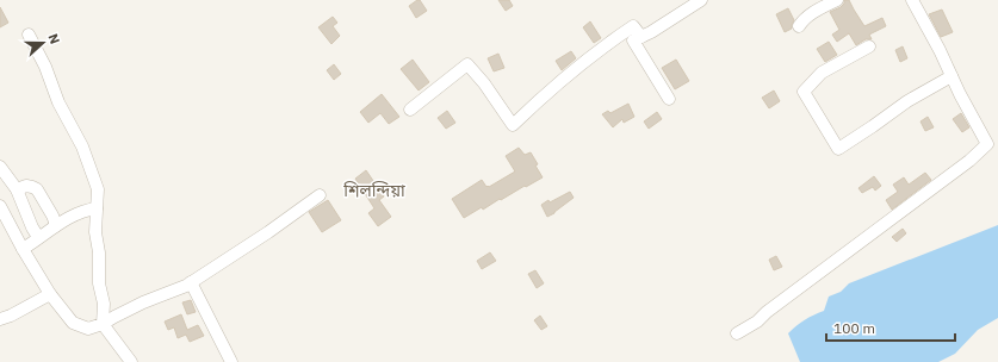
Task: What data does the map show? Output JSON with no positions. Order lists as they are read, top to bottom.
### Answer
{
  "districts": ["শিলন্দিয়া"],
  "scale_bar": "100 m",
  "north": "right"
}
